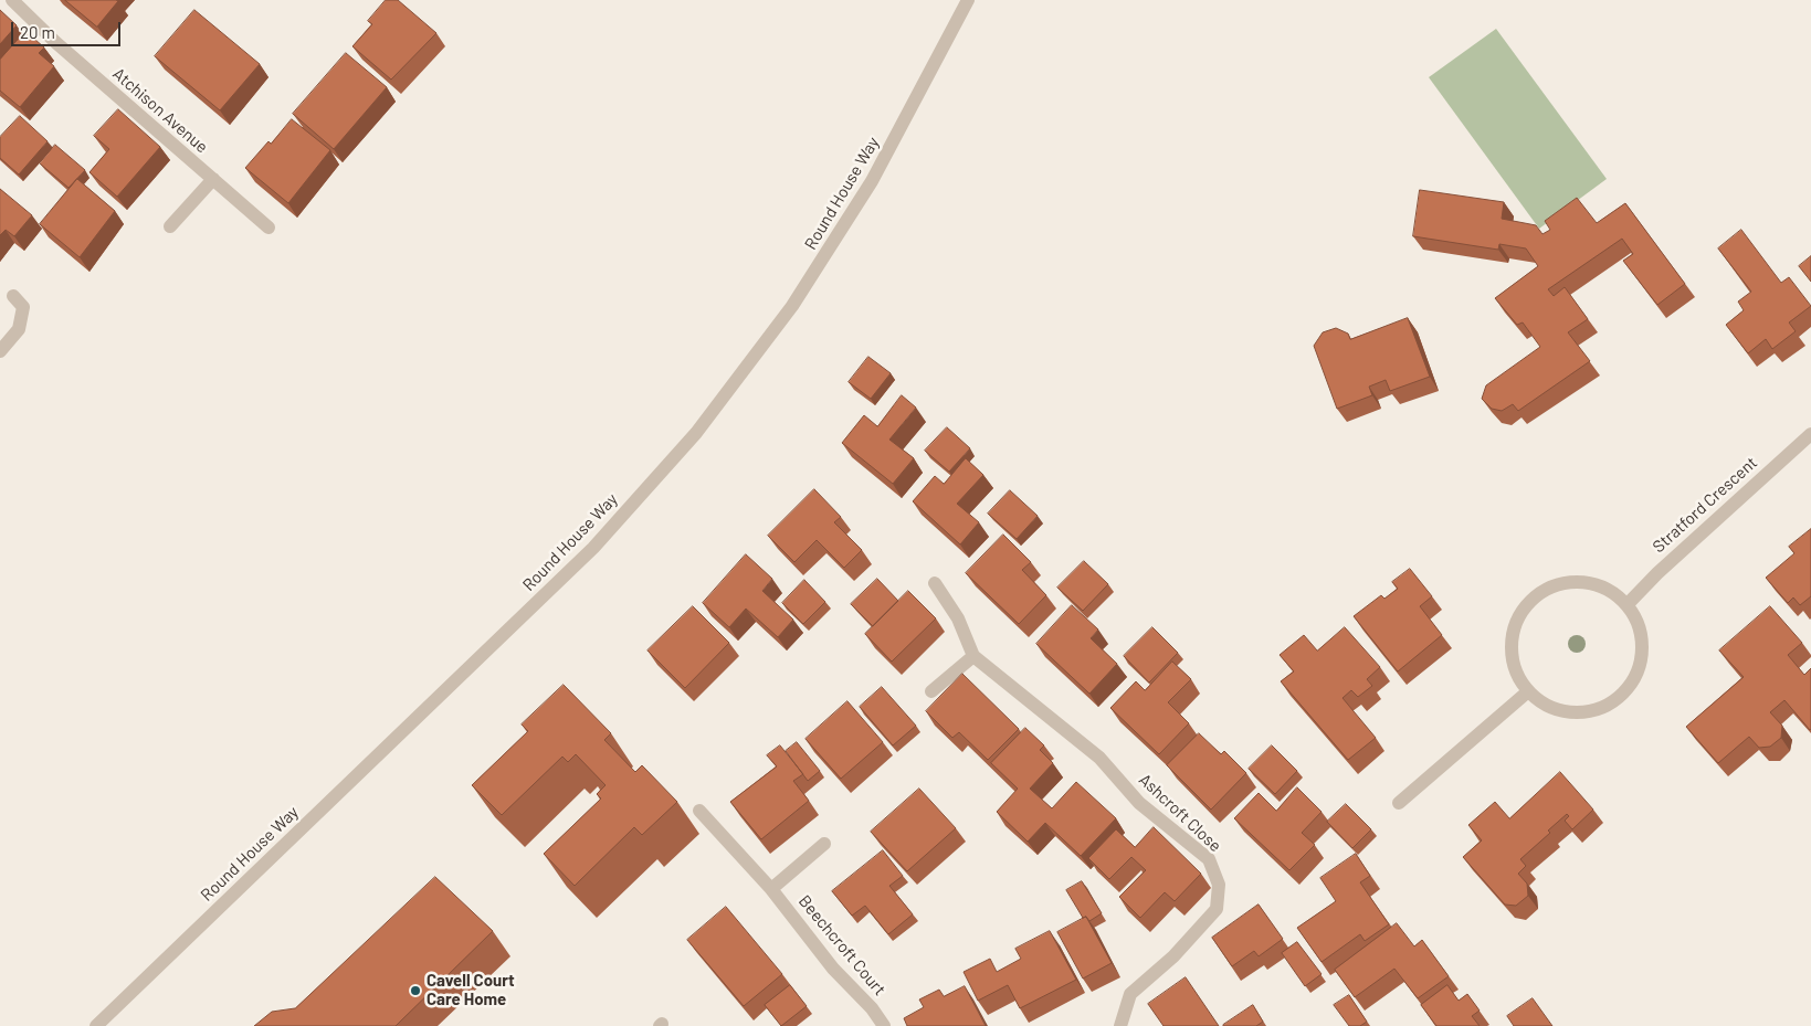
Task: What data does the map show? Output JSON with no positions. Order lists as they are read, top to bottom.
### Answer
{
  "streets": {
    "street": [
      "Atchison Avenue",
      "Round House Way",
      "Stratford Crescent",
      "Ashcroft Close",
      "Beechcroft Court"
    ]
  },
  "places": ["Cavell Court Care Home"],
  "scale_bar": "20 m"
}
